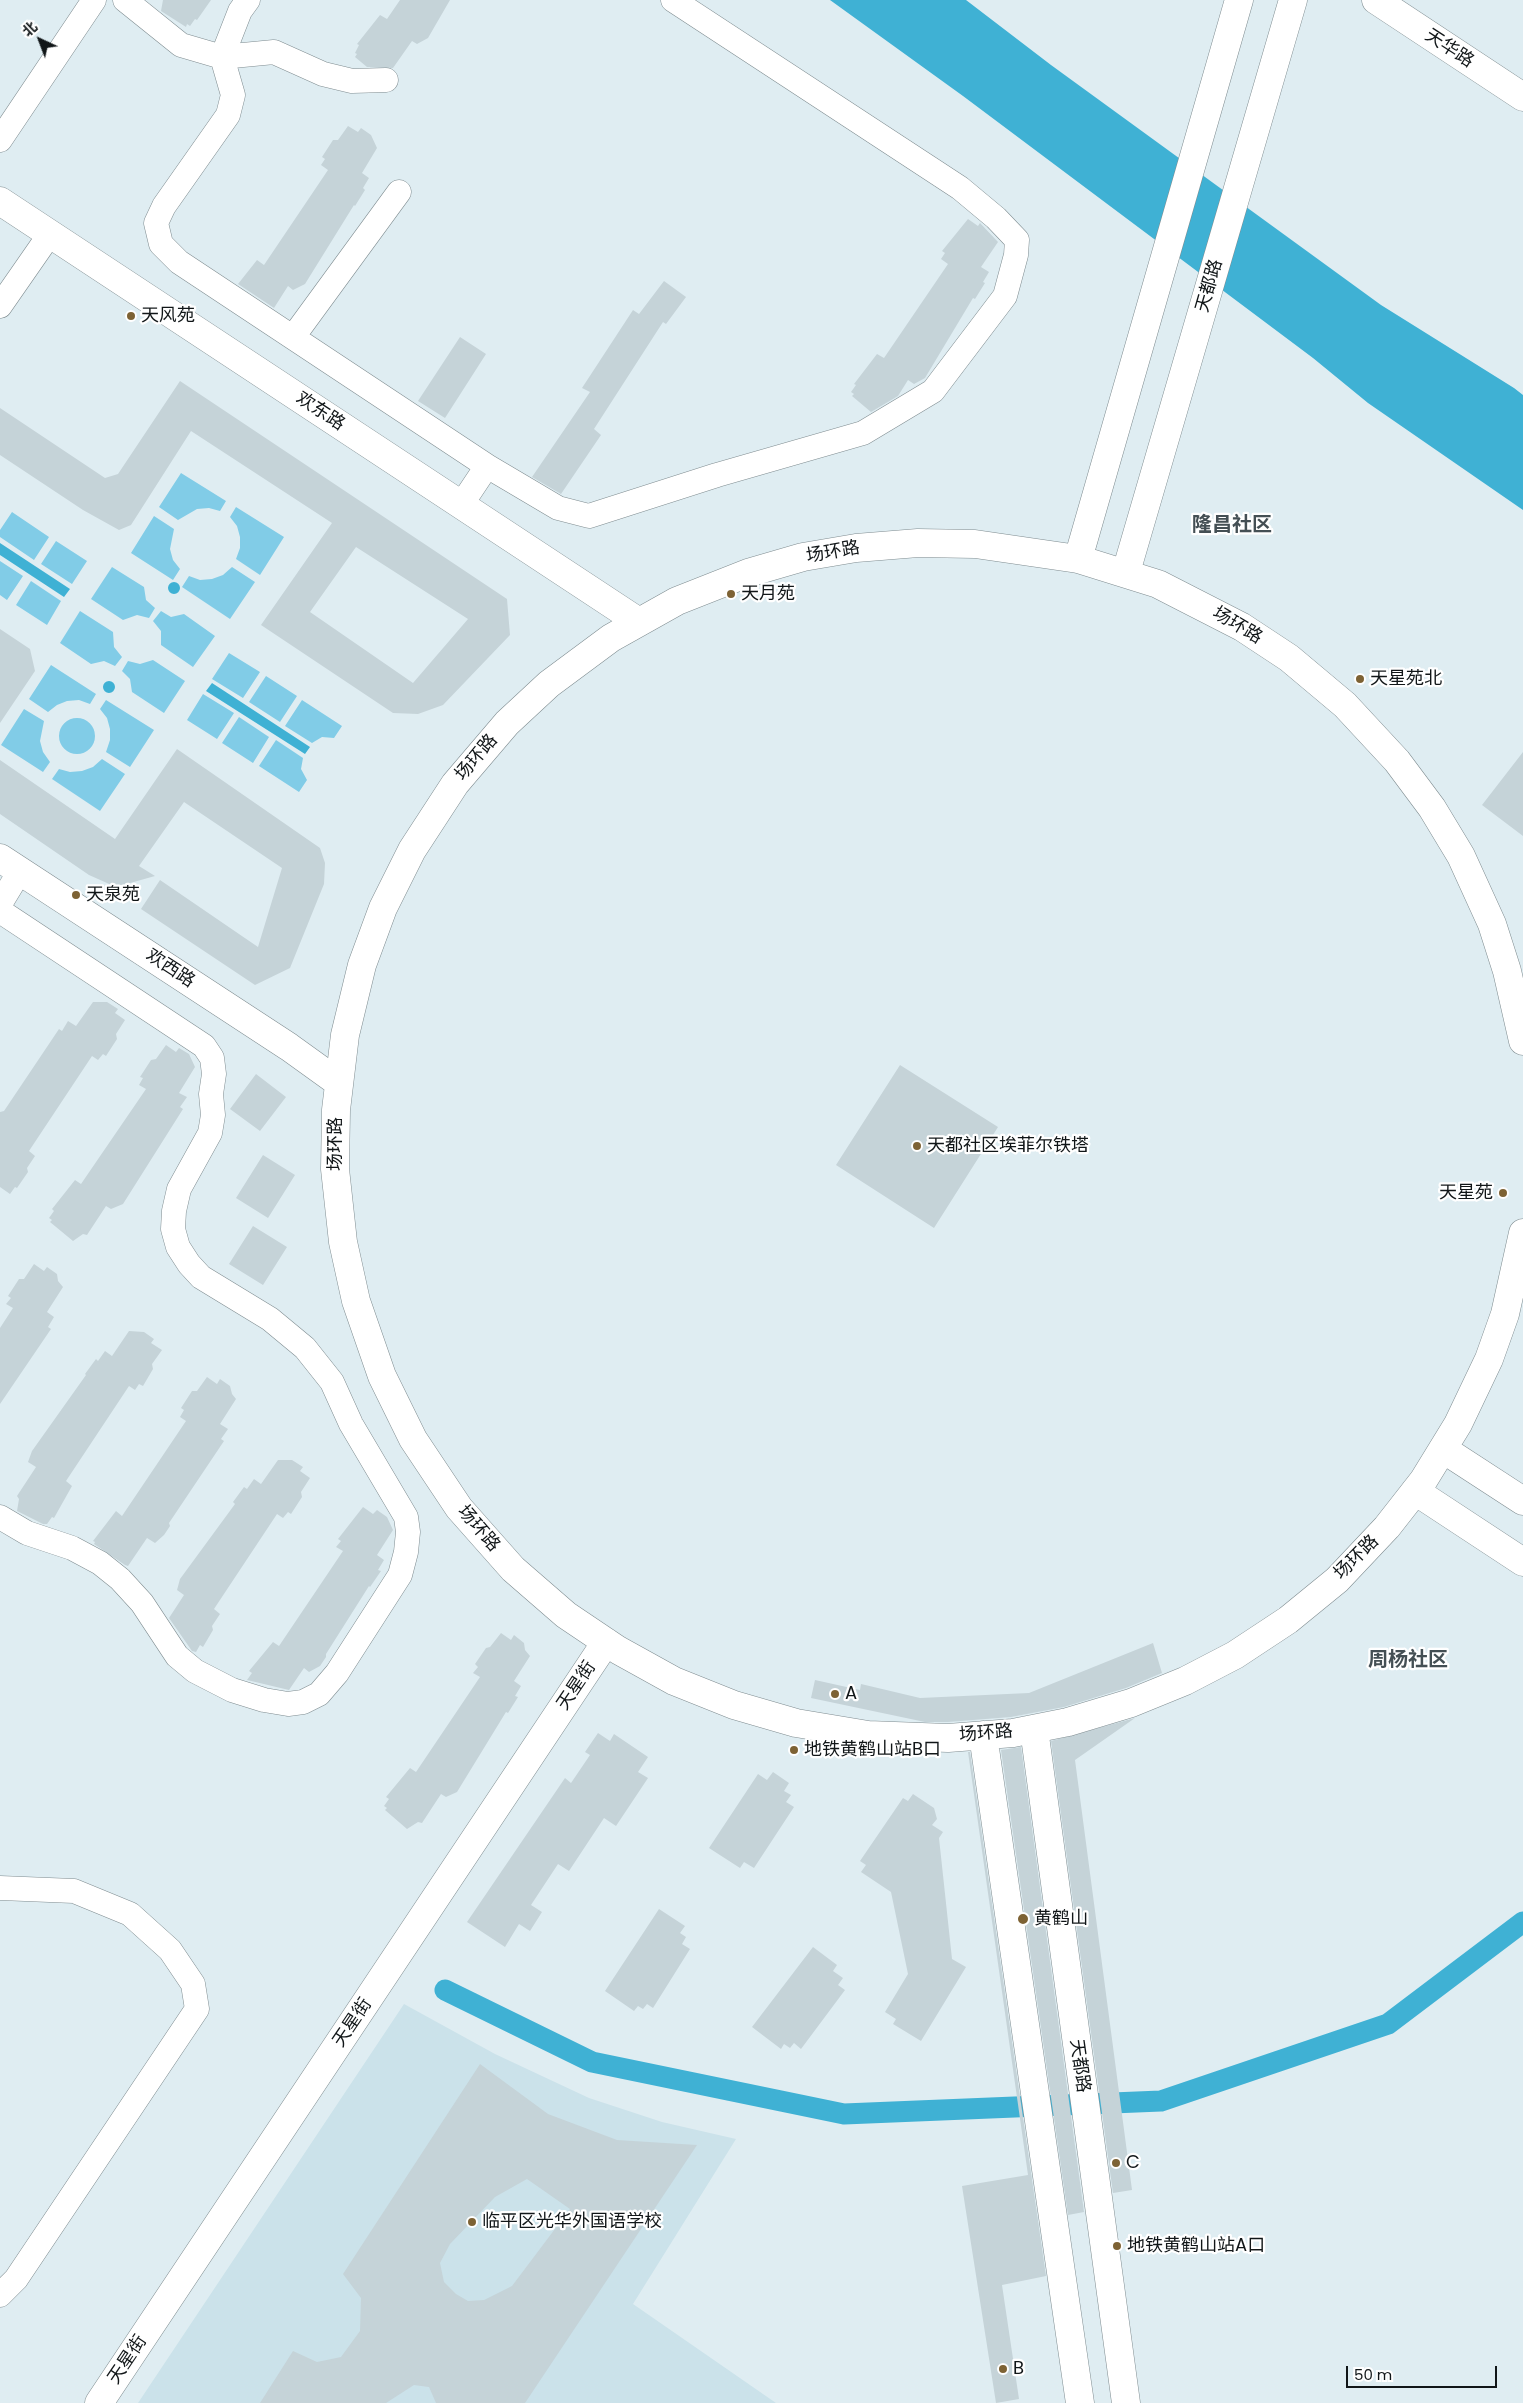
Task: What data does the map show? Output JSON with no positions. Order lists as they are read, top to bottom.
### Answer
{
  "streets": {
    "main road": [
      "天华路",
      "天都路",
      "欢东路",
      "场环路",
      "欢西路",
      "天星街"
    ]
  },
  "crossings": [
    ["天都路", "场环路"],
    ["欢东路", "场环路"],
    ["场环路", "欢西路"],
    ["场环路", "天星街"]
  ],
  "districts": ["隆昌社区", "周杨社区"],
  "places": [
    "天风苑",
    "天月苑",
    "天星苑北",
    "天泉苑",
    "天都社区埃菲尔铁塔",
    "天星苑",
    "A",
    "地铁黄鹤山站B口",
    "黄鹤山",
    "C",
    "临平区光华外国语学校",
    "地铁黄鹤山站A口",
    "B"
  ],
  "scale_bar": "50 m",
  "north": "top left"
}
